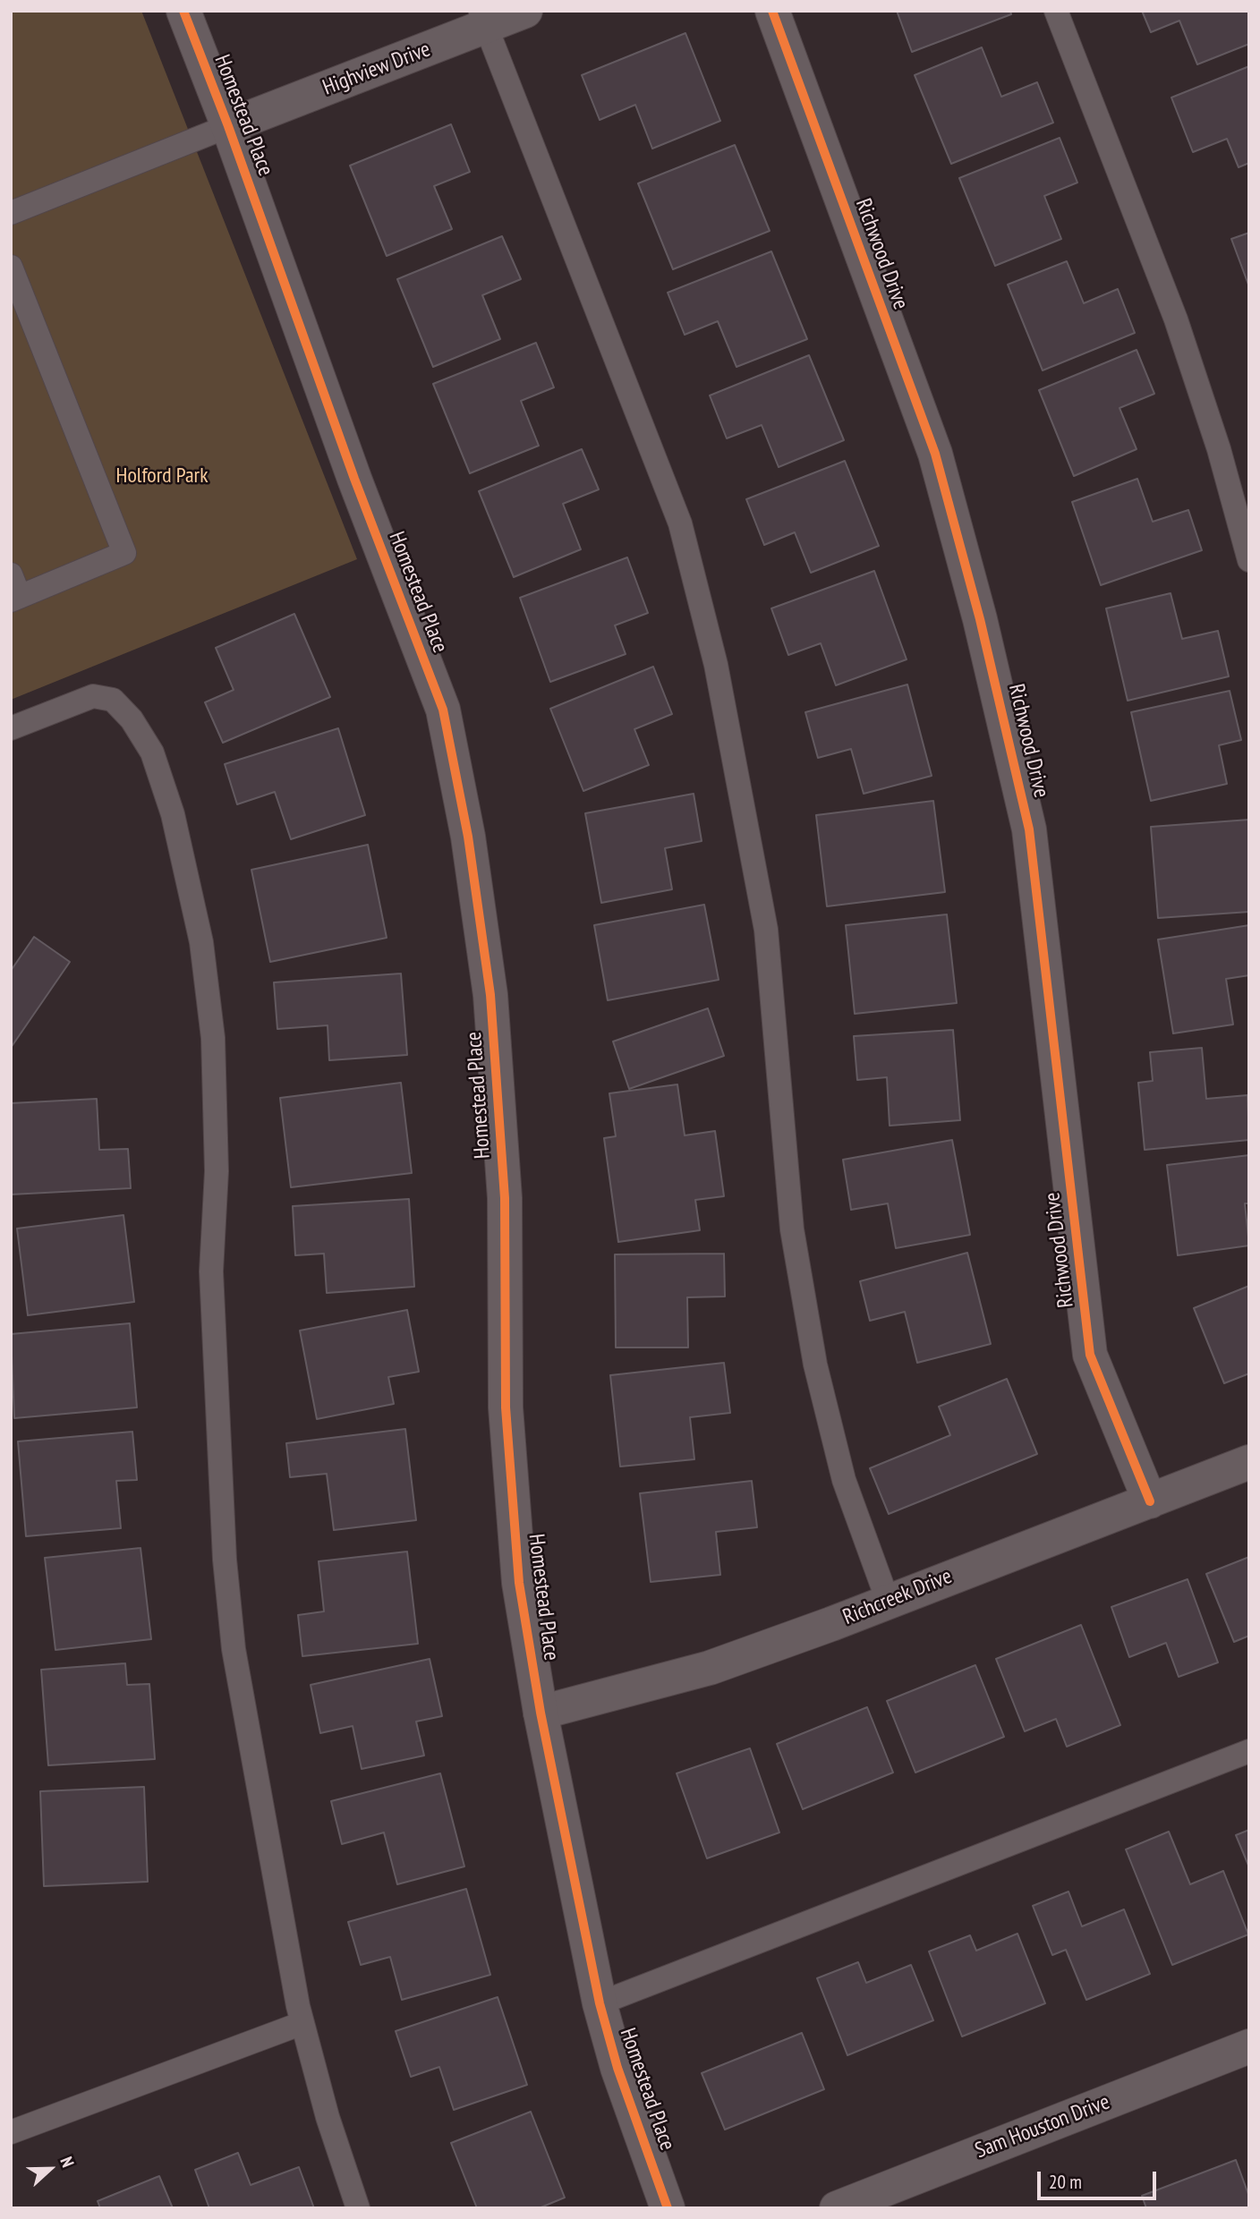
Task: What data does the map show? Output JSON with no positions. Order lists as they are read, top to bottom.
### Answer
{
  "streets": {
    "street": [
      "Highview Drive",
      "Homestead Place",
      "Richwood Drive",
      "Richcreek Drive",
      "Sam Houston Drive"
    ]
  },
  "crossings": [
    ["Highview Drive", "Homestead Place"],
    ["Homestead Place", "Richcreek Drive"],
    ["Richwood Drive", "Richcreek Drive"]
  ],
  "parks": ["Holford Park"],
  "scale_bar": "20 m",
  "north": "right"
}
